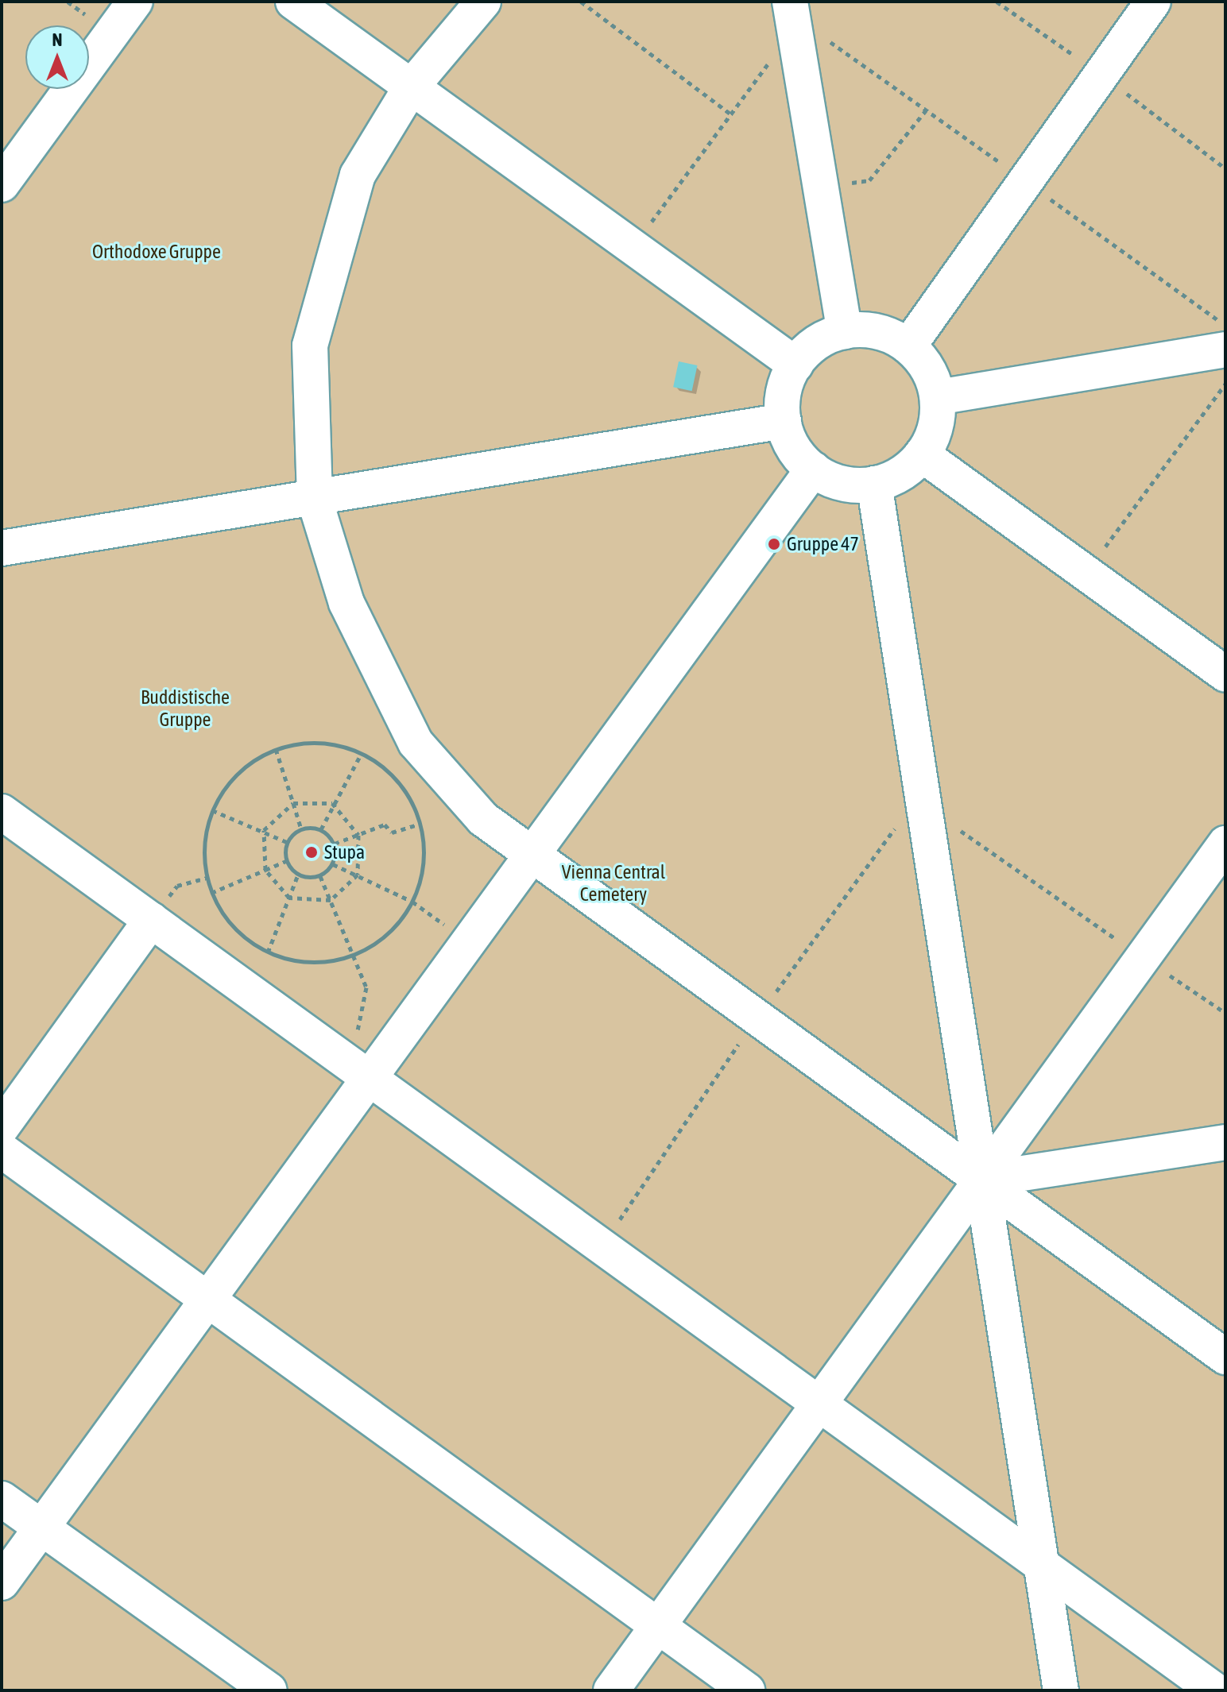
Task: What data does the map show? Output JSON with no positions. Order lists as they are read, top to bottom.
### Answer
{
  "parks": ["Orthodoxe Gruppe", "Buddistische Gruppe", "Vienna Central Cemetery"],
  "places": ["Gruppe 47", "Stupa"],
  "north": "top"
}
